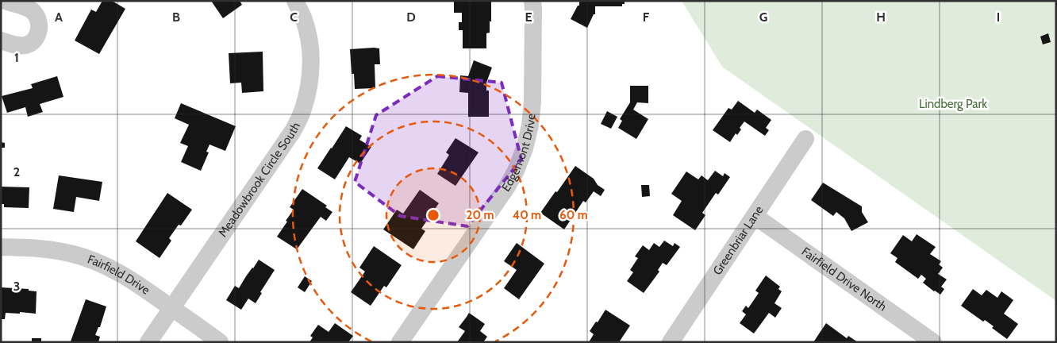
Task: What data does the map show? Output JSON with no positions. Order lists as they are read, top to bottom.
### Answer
{
  "streets": {
    "street": [
      "Edgemont Drive",
      "Meadowbrook Circle South",
      "Greenbriar Lane",
      "Fairfield Drive",
      "Fairfield Drive North"
    ]
  },
  "crossings": [
    ["Meadowbrook Circle South", "Fairfield Drive"],
    ["Greenbriar Lane", "Fairfield Drive North"]
  ],
  "parks": ["Lindberg Park"],
  "grid": {
    "columns": [
      "A",
      "B",
      "C",
      "D",
      "E",
      "F",
      "G",
      "H",
      "I"
    ],
    "rows": ["1", "2", "3"]
  },
  "rings": ["20 m", "40 m", "60 m"]
}
